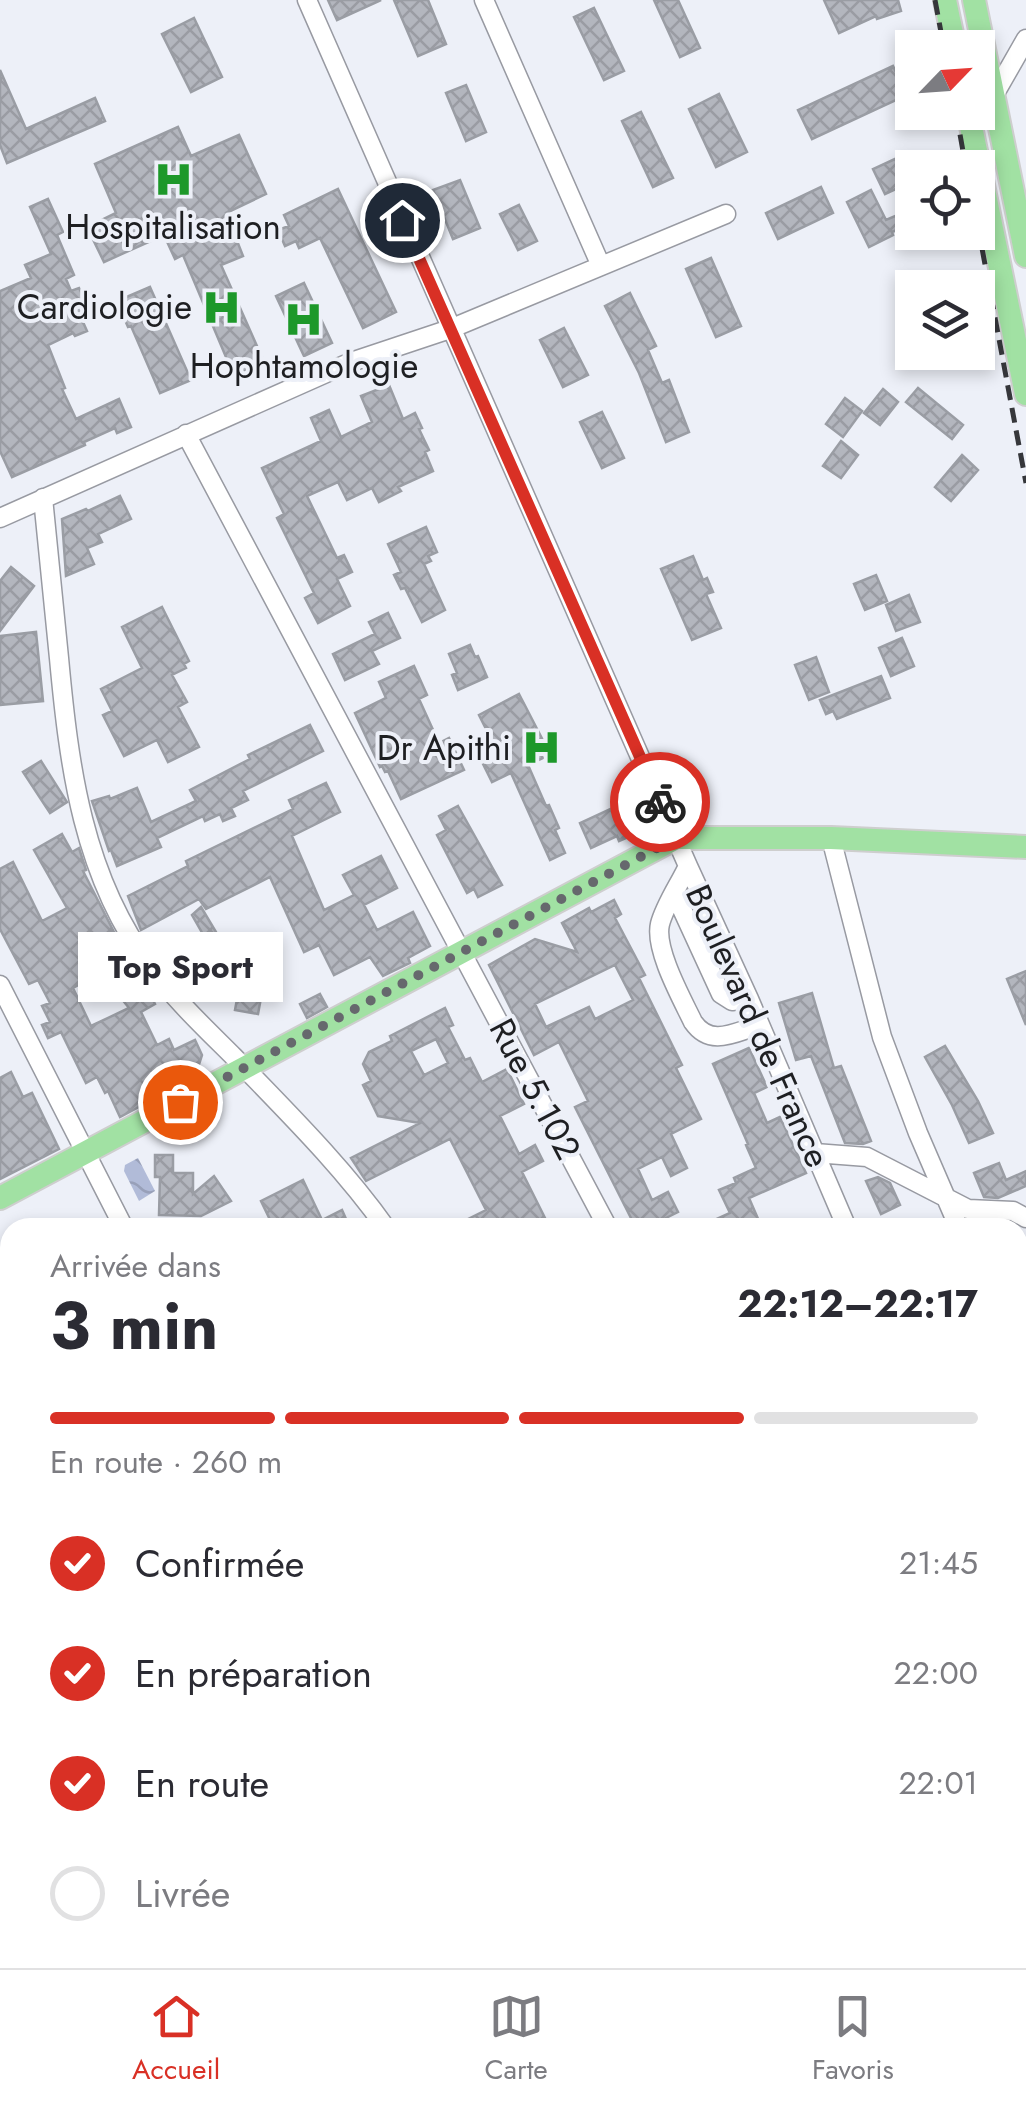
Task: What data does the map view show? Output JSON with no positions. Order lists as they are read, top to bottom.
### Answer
{
  "streets": {
    "street": ["Boulevard de France", "Rue 5.102"]
  },
  "places": {
    "hospital": [
      "Hospitalisation",
      "Cardiologie",
      "Hophtamologie",
      "Dr Apithi"
    ],
    "other": ["Top Sport"]
  },
  "north": "top right",
  "page": {
    "bubble": "Top Sport",
    "heading": ["3 min", "Arrivée dans", "22:12–22:17"],
    "bar": "En route · 260 m",
    "list": [
      ["Confirmée", "21:45"],
      ["En préparation", "22:00"],
      ["En route", "22:01"],
      "Livrée"
    ],
    "tabs": ["Accueil", "Carte", "Favoris"]
  }
}
